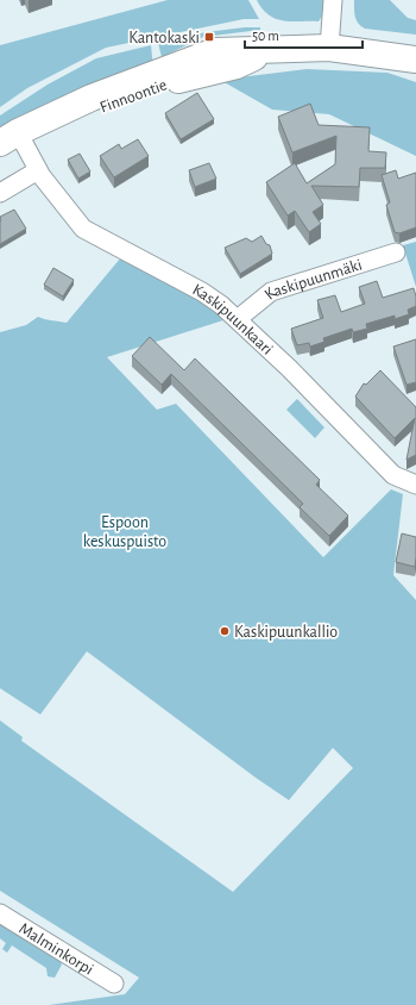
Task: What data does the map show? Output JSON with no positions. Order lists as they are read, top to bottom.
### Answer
{
  "streets": {
    "main road": ["Finnoontie"],
    "street": ["Kaskipuunmäki", "Kaskipuunkaari", "Malminkorpi"]
  },
  "crossings": [
    ["Finnoontie", "Kaskipuunkaari"],
    ["Kaskipuunmäki", "Kaskipuunkaari"]
  ],
  "parks": ["Espoon keskuspuisto"],
  "places": {
    "transit": ["Kantokaski"],
    "other": ["Kaskipuunkallio"]
  },
  "scale_bar": "50 m"
}
